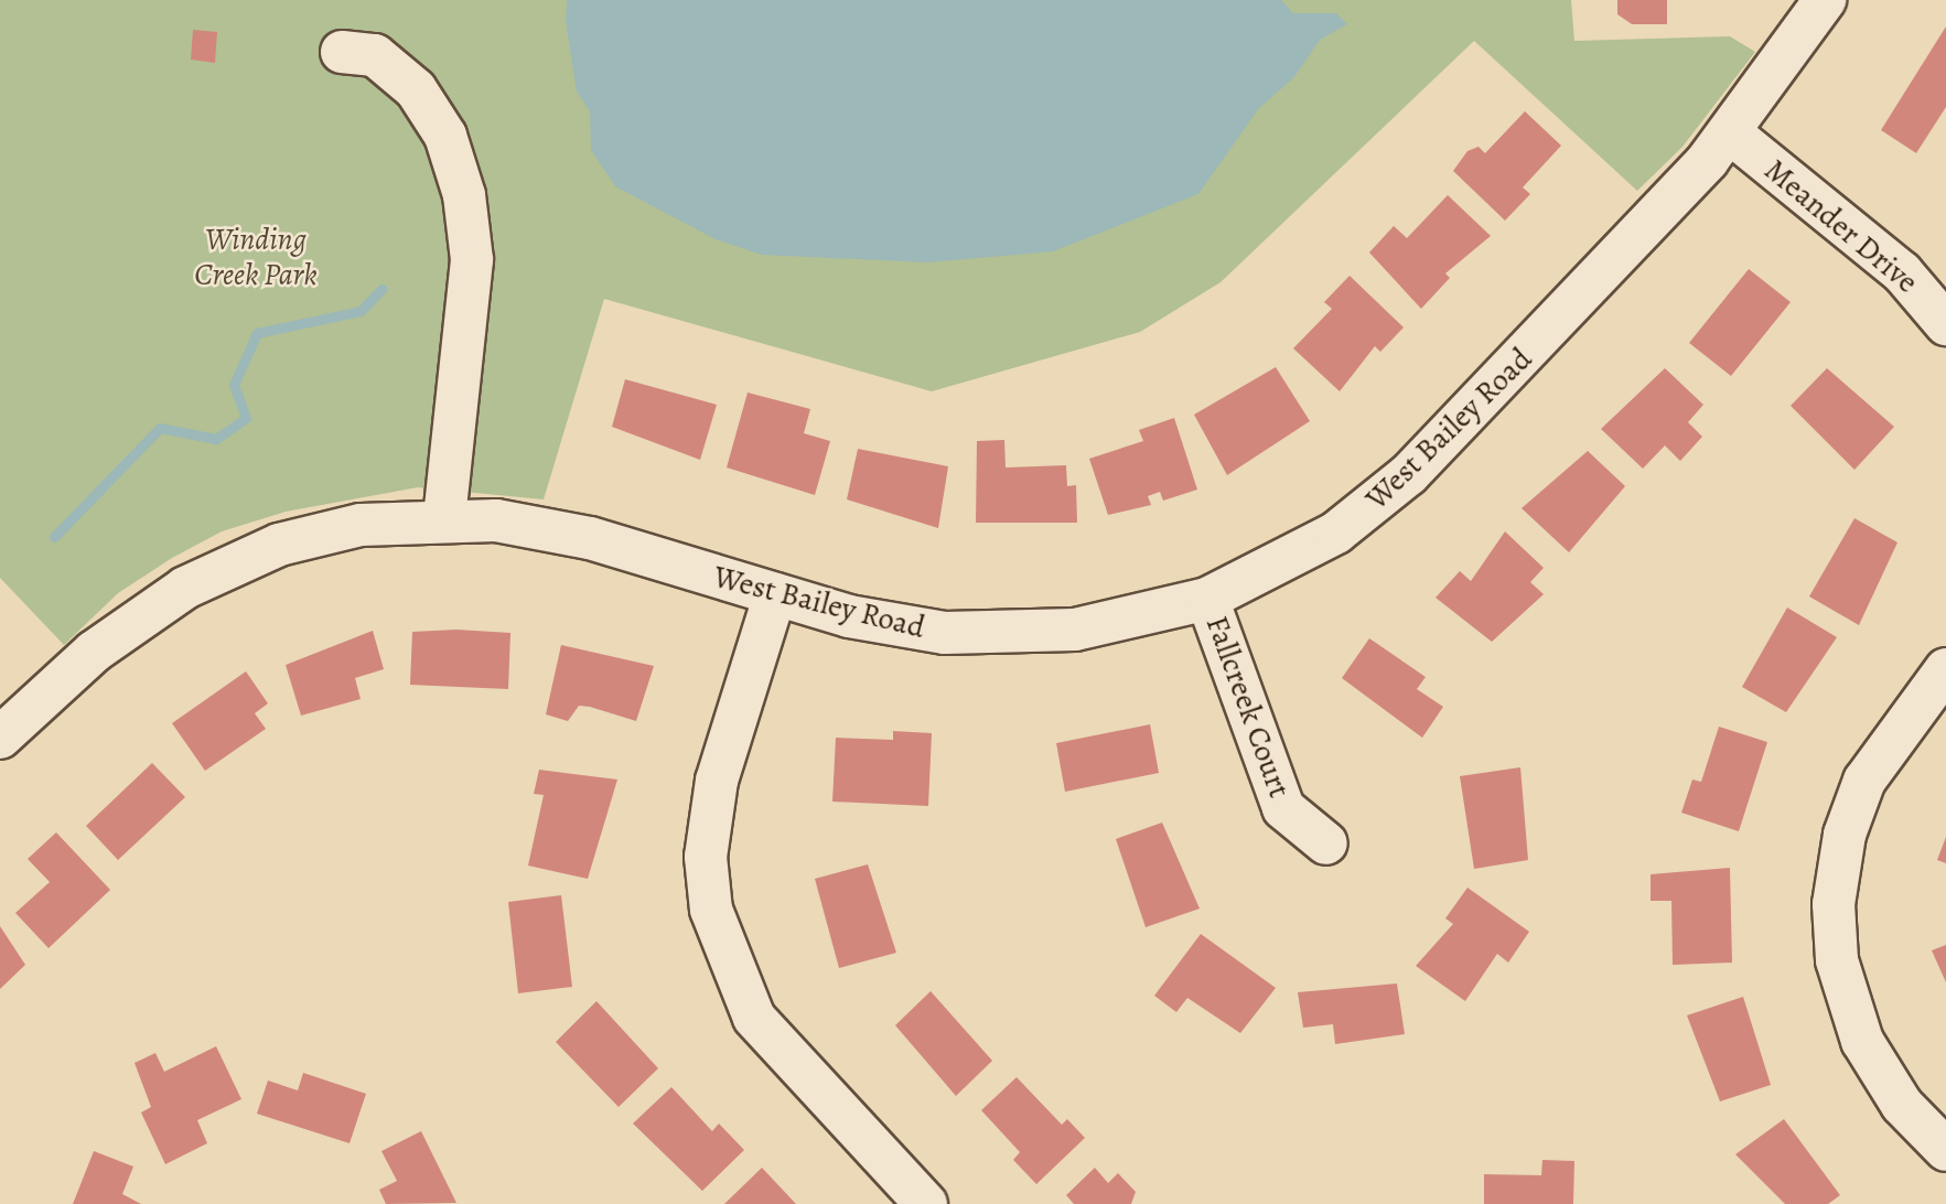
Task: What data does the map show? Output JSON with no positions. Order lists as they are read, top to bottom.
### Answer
{
  "streets": {
    "street": ["Meander Drive", "West Bailey Road", "Fallcreek Court"]
  },
  "crossings": [
    ["Meander Drive", "West Bailey Road"],
    ["West Bailey Road", "Fallcreek Court"]
  ],
  "parks": ["Winding Creek Park"]
}
